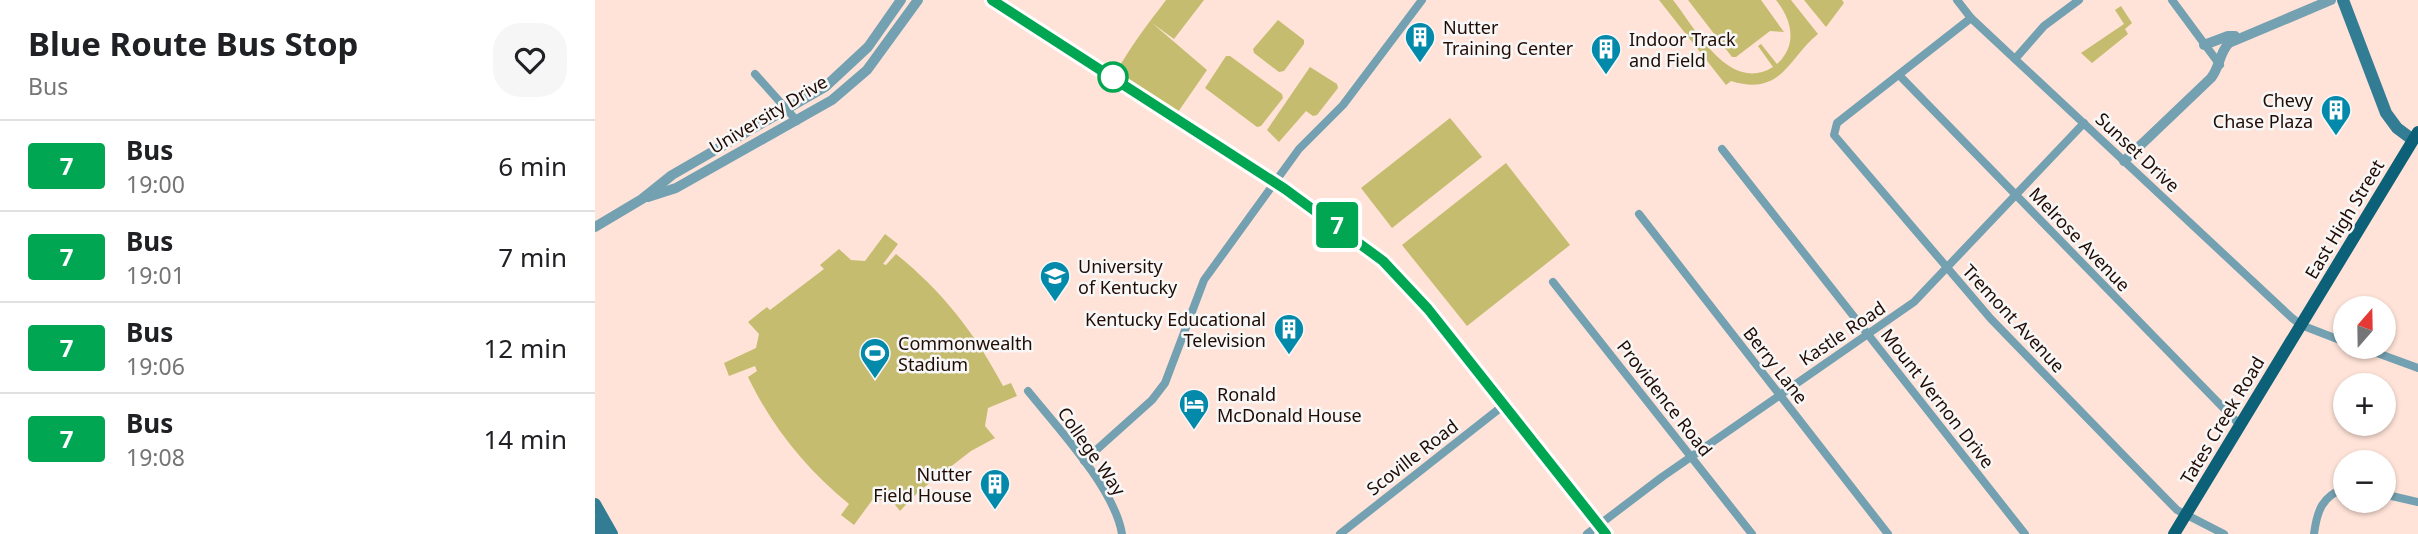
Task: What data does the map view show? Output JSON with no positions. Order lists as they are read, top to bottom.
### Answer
{
  "streets": {
    "main road": ["East High Street", "Tates Creek Road"],
    "street": [
      "University Drive",
      "Sunset Drive",
      "Melrose Avenue",
      "Tremont Avenue",
      "Kastle Road",
      "Berry Lane",
      "Providence Road",
      "Mount Vernon Drive",
      "College Way",
      "Scoville Road"
    ]
  },
  "crossings": [
    ["Sunset Drive", "East High Street"],
    ["Sunset Drive", "Kastle Road"],
    ["Sunset Drive", "Tates Creek Road"],
    ["East High Street", "Tates Creek Road"],
    ["Melrose Avenue", "Tremont Avenue"],
    ["Melrose Avenue", "Kastle Road"],
    ["Melrose Avenue", "Tates Creek Road"],
    ["Tremont Avenue", "Kastle Road"],
    ["Tremont Avenue", "Tates Creek Road"],
    ["Kastle Road", "Berry Lane"],
    ["Kastle Road", "Providence Road"],
    ["Kastle Road", "Mount Vernon Drive"]
  ],
  "places": {
    "building": [
      "Nutter Training Center",
      "Indoor Track and Field",
      "Chevy Chase Plaza",
      "Kentucky Educational Television",
      "Nutter Field House"
    ],
    "school or university": ["University of Kentucky"],
    "sports": ["Commonwealth Stadium"],
    "hotel": ["Ronald McDonald House"]
  },
  "lines": ["bus line 7"],
  "north": "top",
  "page": {
    "heading": ["Blue Route Bus Stop", "Bus"],
    "on_map": "7",
    "list": [
      {
        "mark": "7",
        "name": "Bus",
        "note": "19:00",
        "value": "6 min"
      },
      {
        "mark": "7",
        "name": "Bus",
        "note": "19:01",
        "value": "7 min"
      },
      {
        "mark": "7",
        "name": "Bus",
        "note": "19:06",
        "value": "12 min"
      },
      {
        "mark": "7",
        "name": "Bus",
        "note": "19:08",
        "value": "14 min"
      }
    ],
    "map_buttons": ["+", "−"]
  }
}
